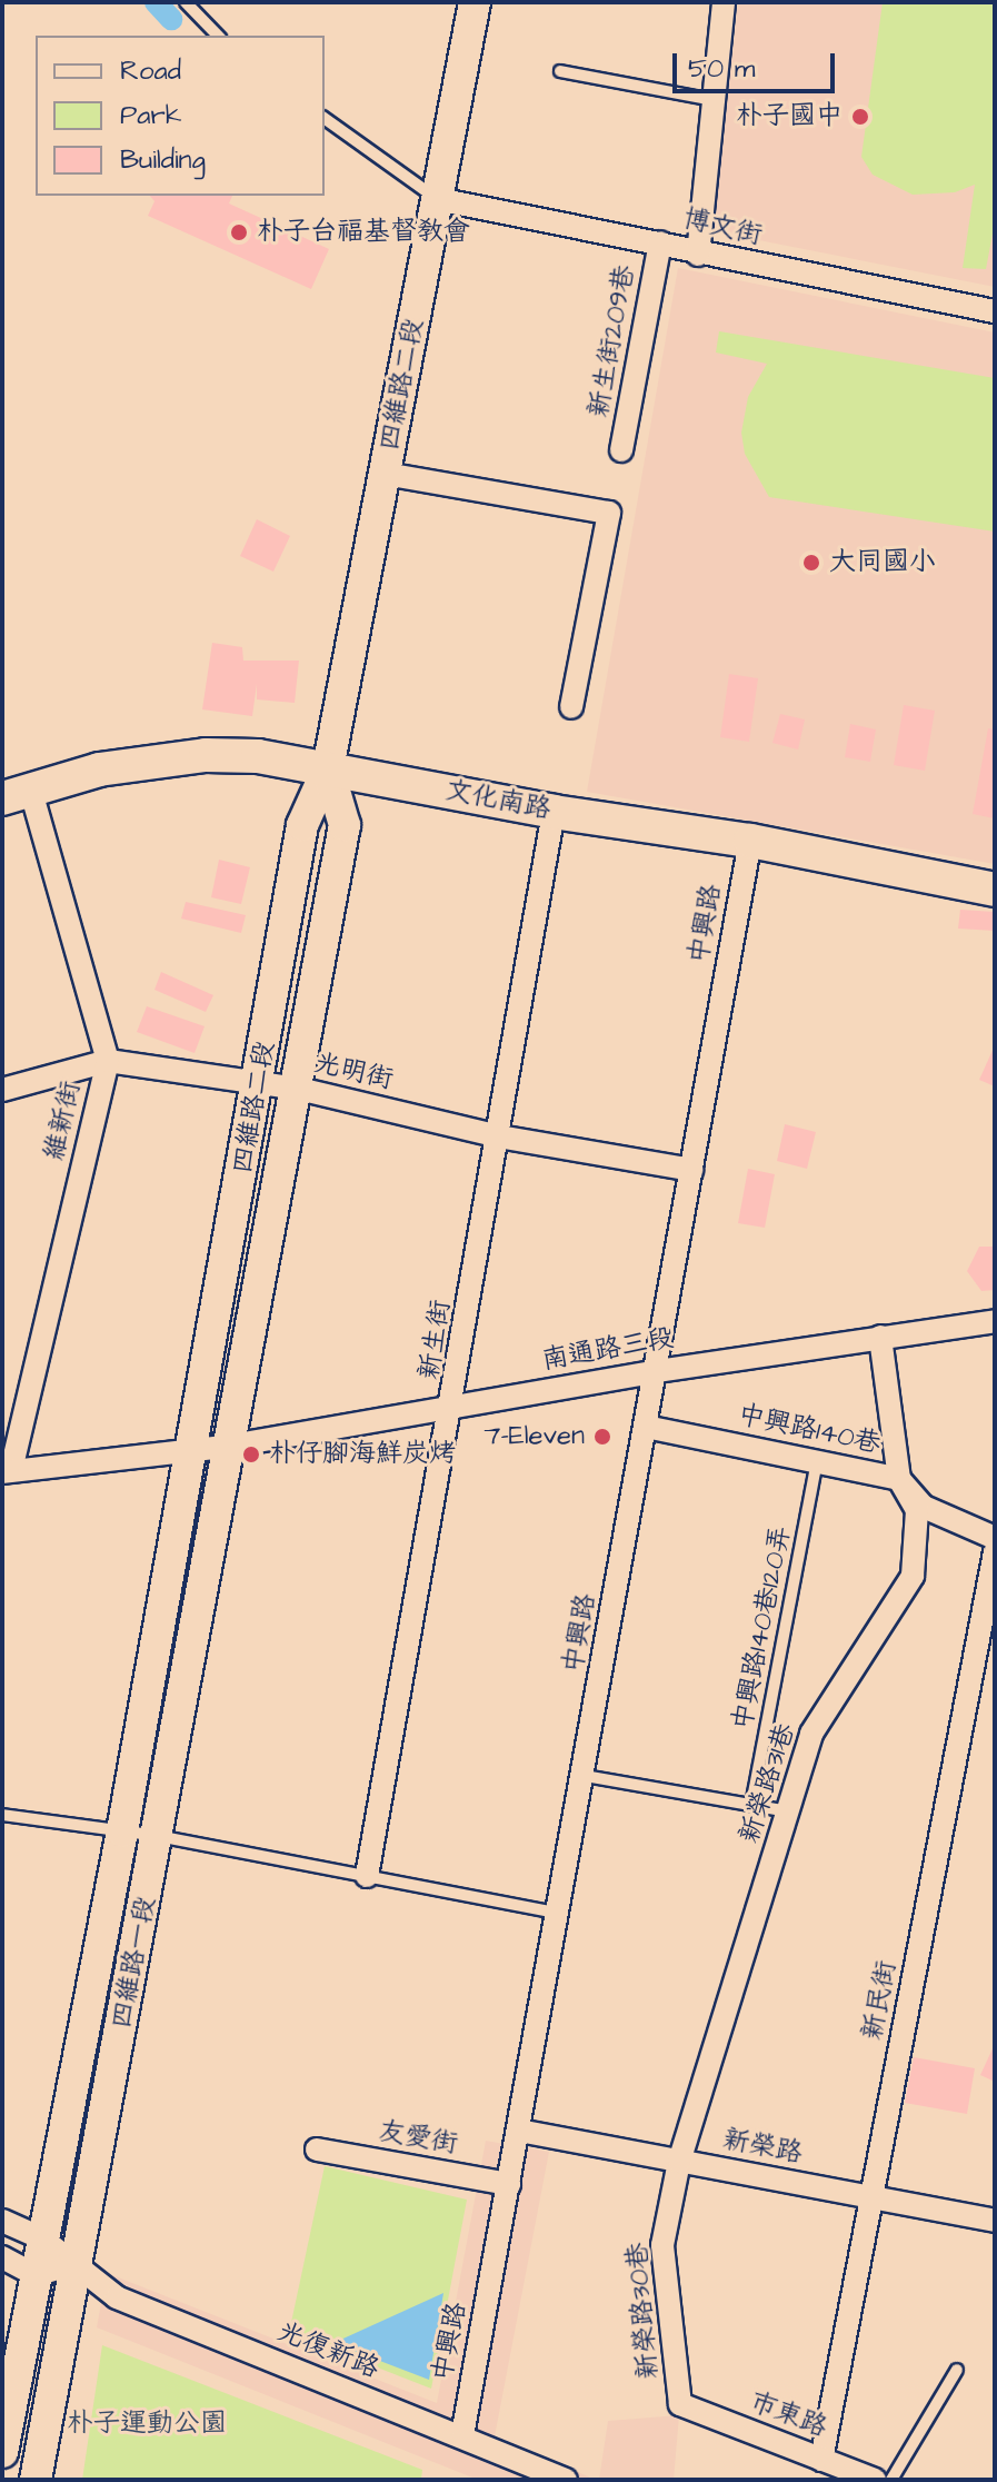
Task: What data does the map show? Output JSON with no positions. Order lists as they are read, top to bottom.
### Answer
{
  "streets": {
    "main road": ["文化南路"],
    "street": [
      "博文街",
      "新生街209巷",
      "四維路二段",
      "中興路",
      "光明街",
      "維新街",
      "新生街",
      "南通路三段",
      "中興路140巷",
      "新榮路31巷",
      "四維路一段",
      "新民街",
      "友愛街",
      "新榮路",
      "新榮路30巷",
      "光復新路",
      "市東路"
    ],
    "lane": ["中興路140巷120弄"]
  },
  "crossings": [
    ["博文街", "新生街209巷"],
    ["博文街", "四維路二段"],
    ["四維路二段", "文化南路"],
    ["四維路二段", "光明街"],
    ["四維路二段", "南通路三段"],
    ["四維路二段", "四維路一段"],
    ["文化南路", "中興路"],
    ["文化南路", "維新街"],
    ["文化南路", "新生街"],
    ["中興路", "光明街"],
    ["中興路", "南通路三段"],
    ["中興路", "中興路140巷"],
    ["中興路", "友愛街"],
    ["中興路", "新榮路"],
    ["中興路", "光復新路"],
    ["光明街", "維新街"],
    ["光明街", "新生街"],
    ["新生街", "南通路三段"],
    ["南通路三段", "新榮路31巷"],
    ["南通路三段", "四維路一段"],
    ["中興路140巷", "中興路140巷120弄"],
    ["中興路140巷", "新榮路31巷"],
    ["新榮路31巷", "新榮路"],
    ["新榮路31巷", "新榮路30巷"],
    ["四維路一段", "光復新路"],
    ["新民街", "新榮路"],
    ["新民街", "市東路"],
    ["新榮路", "新榮路30巷"],
    ["新榮路30巷", "市東路"]
  ],
  "parks": ["朴子運動公園"],
  "places": [
    "朴子國中",
    "朴子台福基督教會",
    "大同國小",
    "7-Eleven",
    "朴仔腳海鮮炭烤"
  ],
  "legend": ["Road", "Park", "Building"],
  "scale_bar": "50 m"
}
